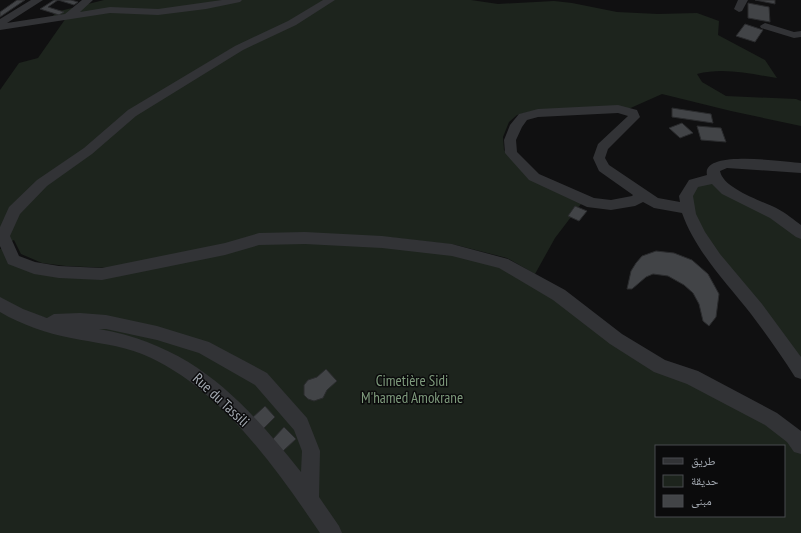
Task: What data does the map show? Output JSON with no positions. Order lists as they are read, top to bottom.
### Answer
{
  "streets": {
    "street": ["Rue du Tassili"]
  },
  "parks": ["Cimetière Sidi M'hamed Amokrane"],
  "legend": ["طريق", "حديقة", "مبنى"]
}
